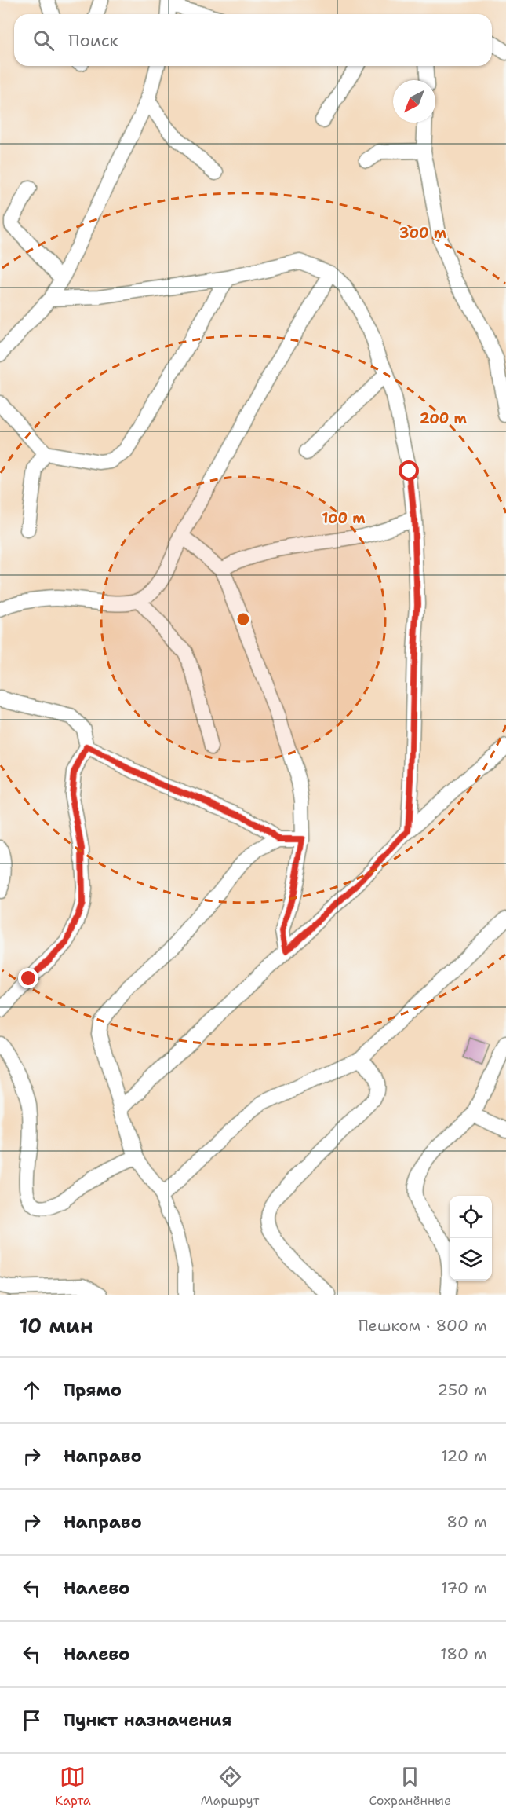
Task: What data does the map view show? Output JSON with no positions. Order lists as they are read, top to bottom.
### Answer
{
  "north": "bottom left",
  "page": {
    "search": "Поиск",
    "heading": ["10 мин", "Пешком · 800 m"],
    "list": [
      ["Прямо", "250 m"],
      ["Направо", "120 m"],
      ["Направо", "80 m"],
      ["Налево", "170 m"],
      ["Налево", "180 m"],
      "Пункт назначения"
    ],
    "nav": ["Карта", "Маршрут", "Сохранённые"]
  },
  "rings": ["300 m", "200 m", "100 m"]
}
